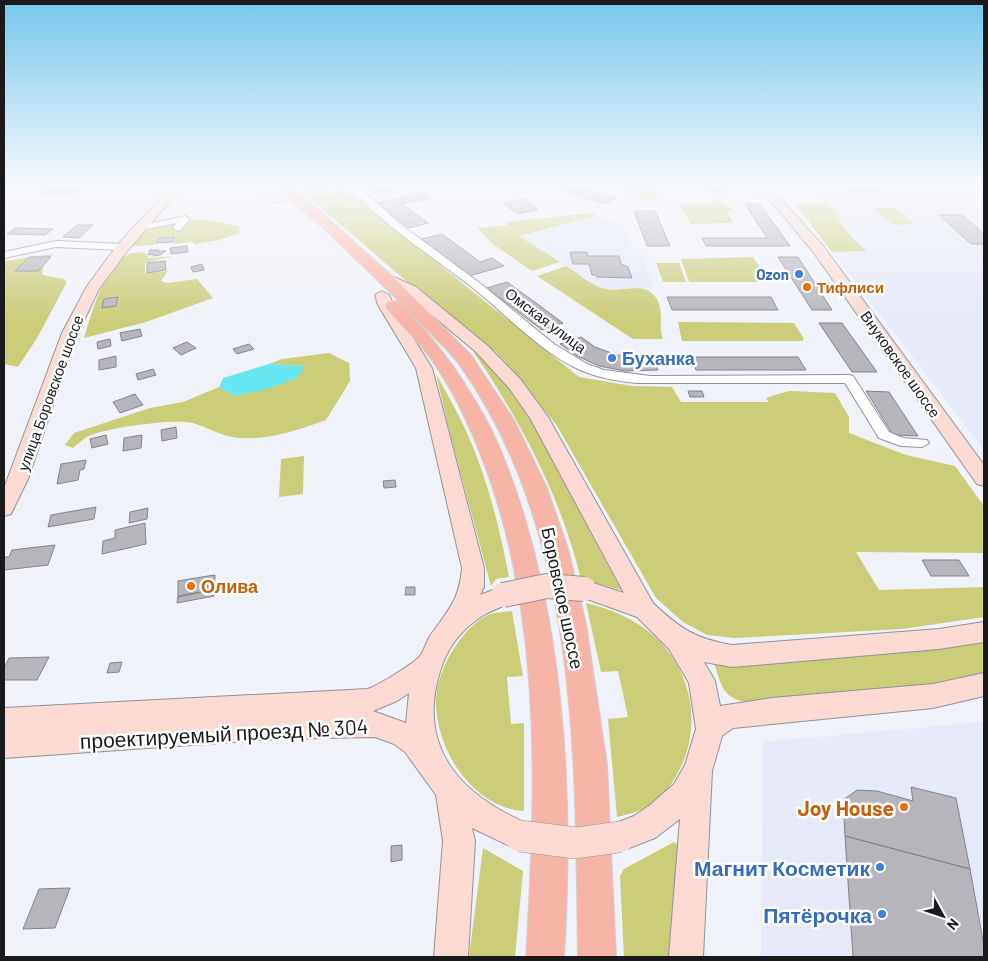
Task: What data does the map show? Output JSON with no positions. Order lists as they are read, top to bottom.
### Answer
{
  "streets": {
    "main road": [
      "Внуковское шоссе",
      "улица Боровское шоссе",
      "Боровское шоссе",
      "проектируемый проезд № 304"
    ],
    "street": ["Омская улица"]
  },
  "places": [
    "Ozon",
    "Тифлиси",
    "Буханка",
    "Олива",
    "Joy House",
    "Магнит Косметик",
    "Пятёрочка"
  ],
  "north": "bottom right"
}
